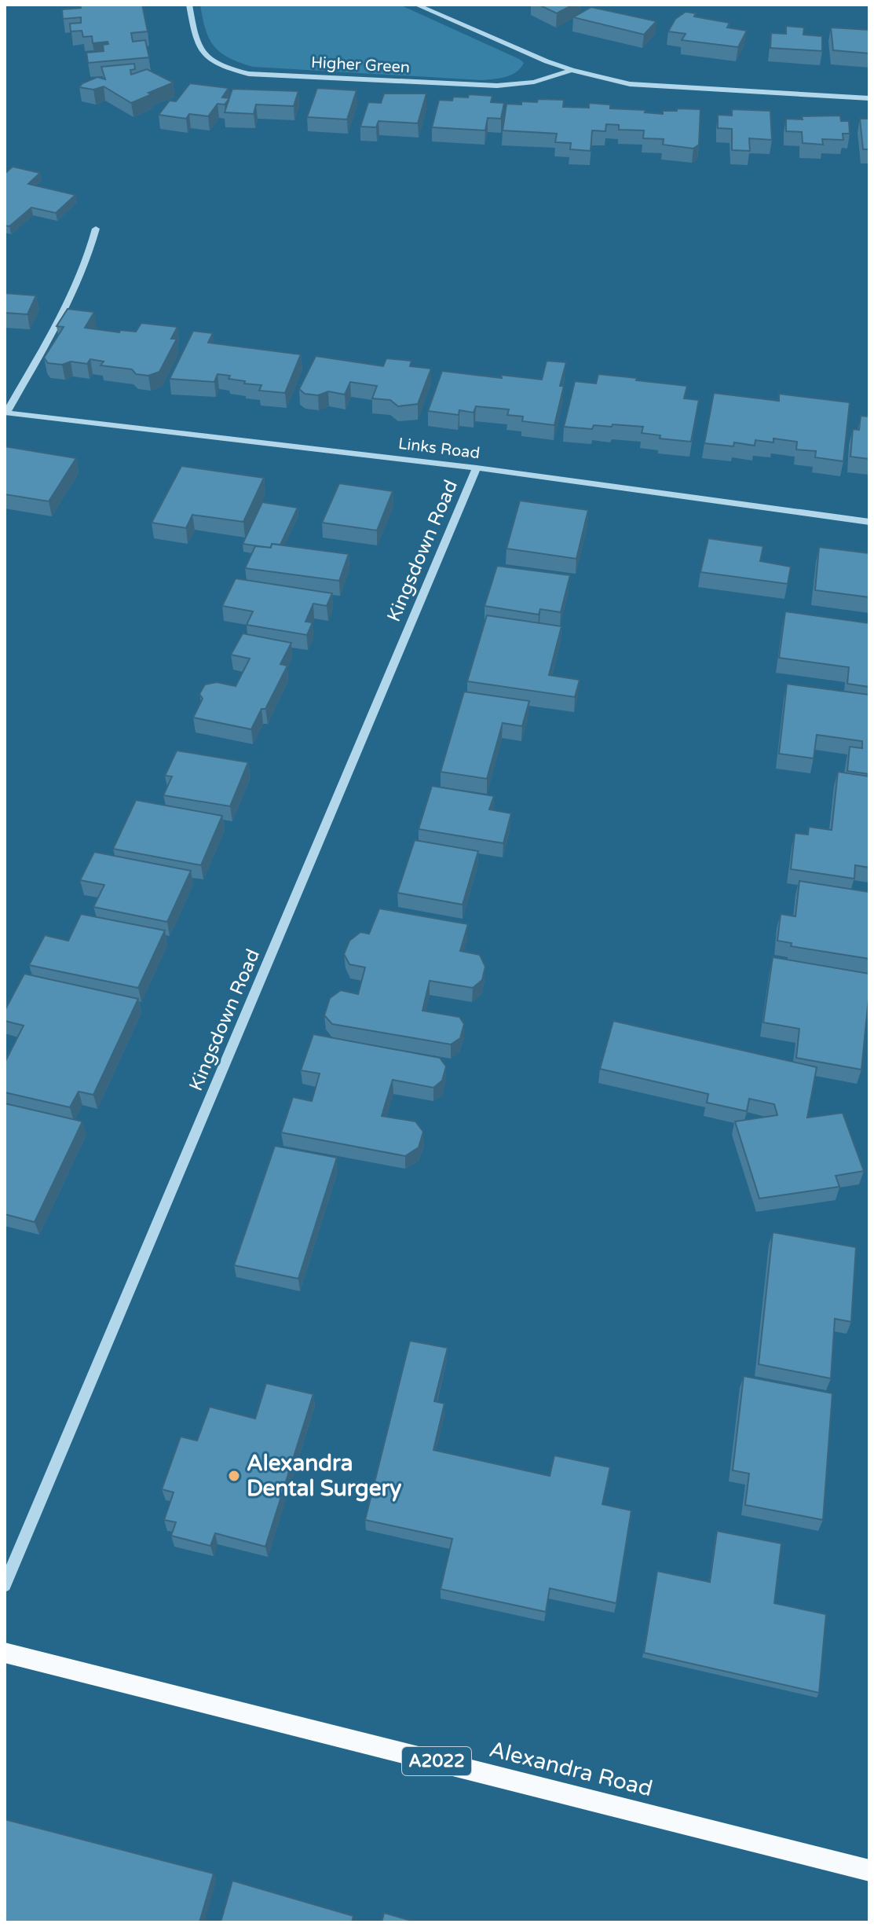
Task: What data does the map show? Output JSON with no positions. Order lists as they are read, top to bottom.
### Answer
{
  "streets": {
    "main road": ["A2022", "Alexandra Road"],
    "street": ["Higher Green", "Links Road", "Kingsdown Road"]
  },
  "crossings": [
    ["Links Road", "Kingsdown Road"]
  ],
  "places": ["Alexandra Dental Surgery"]
}
